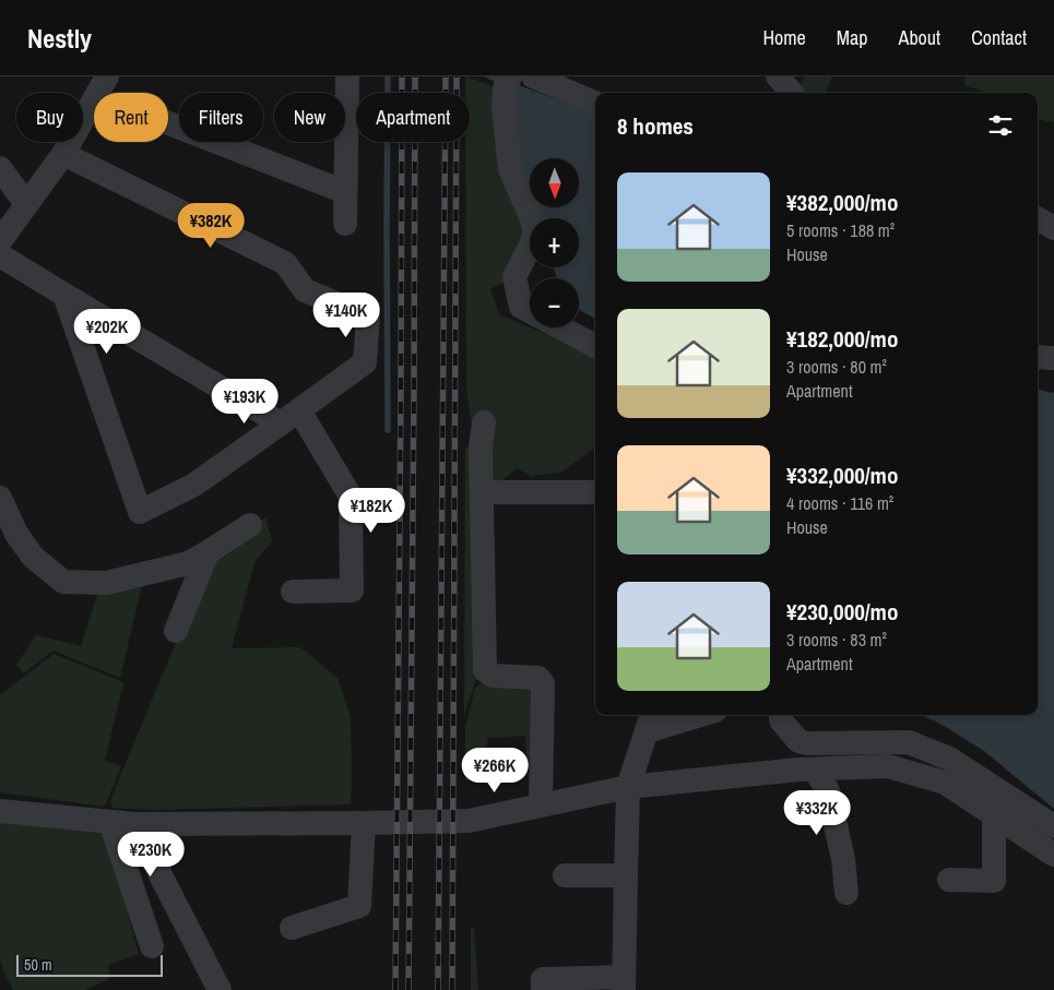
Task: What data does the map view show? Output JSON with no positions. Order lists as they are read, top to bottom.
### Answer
{
  "scale_bar": "50 m",
  "north": "bottom",
  "page": {
    "header": "Nestly",
    "nav": [
      "Home",
      "Map",
      "About",
      "Contact"
    ],
    "chip": [
      "Buy",
      "Rent",
      "Filters",
      "New",
      "Apartment"
    ],
    "heading": "8 homes",
    "map_buttons": ["+", "−"],
    "list": [
      {
        "name": "¥382,000/mo",
        "note": "5 rooms · 188 m² · House"
      },
      {
        "name": "¥182,000/mo",
        "note": "3 rooms · 80 m² · Apartment"
      },
      {
        "name": "¥332,000/mo",
        "note": "4 rooms · 116 m² · House"
      },
      {
        "name": "¥230,000/mo",
        "note": "3 rooms · 83 m² · Apartment"
      }
    ],
    "price": [
      "¥382K",
      "¥140K",
      "¥202K",
      "¥193K",
      "¥182K",
      "¥266K",
      "¥332K",
      "¥230K"
    ],
    "scale": "50 m"
  }
}
